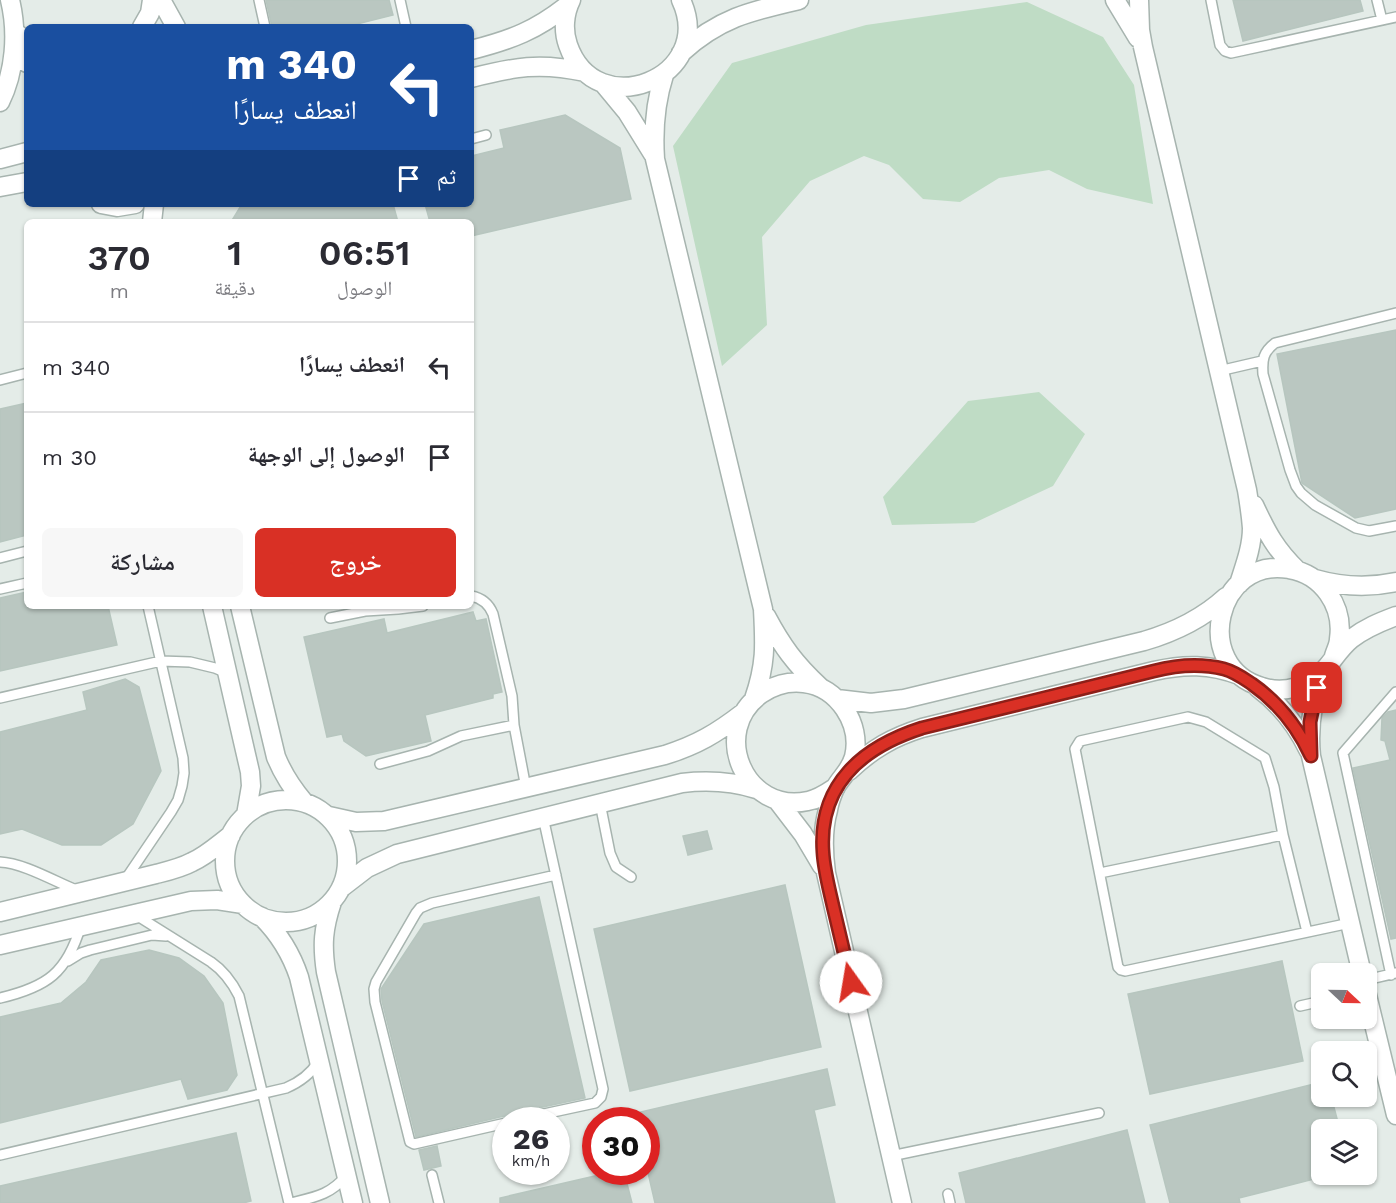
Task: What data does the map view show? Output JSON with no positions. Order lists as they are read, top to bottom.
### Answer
{
  "north": "right",
  "page": {
    "turn": ["340 m", "انعطف يسارًا"],
    "then": "ثم",
    "eta": [
      "06:51",
      "الوصول",
      "1",
      "دقيقة",
      "370",
      "m"
    ],
    "list": [
      {
        "name": "انعطف يسارًا",
        "value": "340 m"
      },
      {
        "name": "الوصول إلى الوجهة",
        "value": "30 m"
      }
    ],
    "buttons": ["خروج", "مشاركة"],
    "speed": "26 km/h",
    "limit": "30"
  }
}
